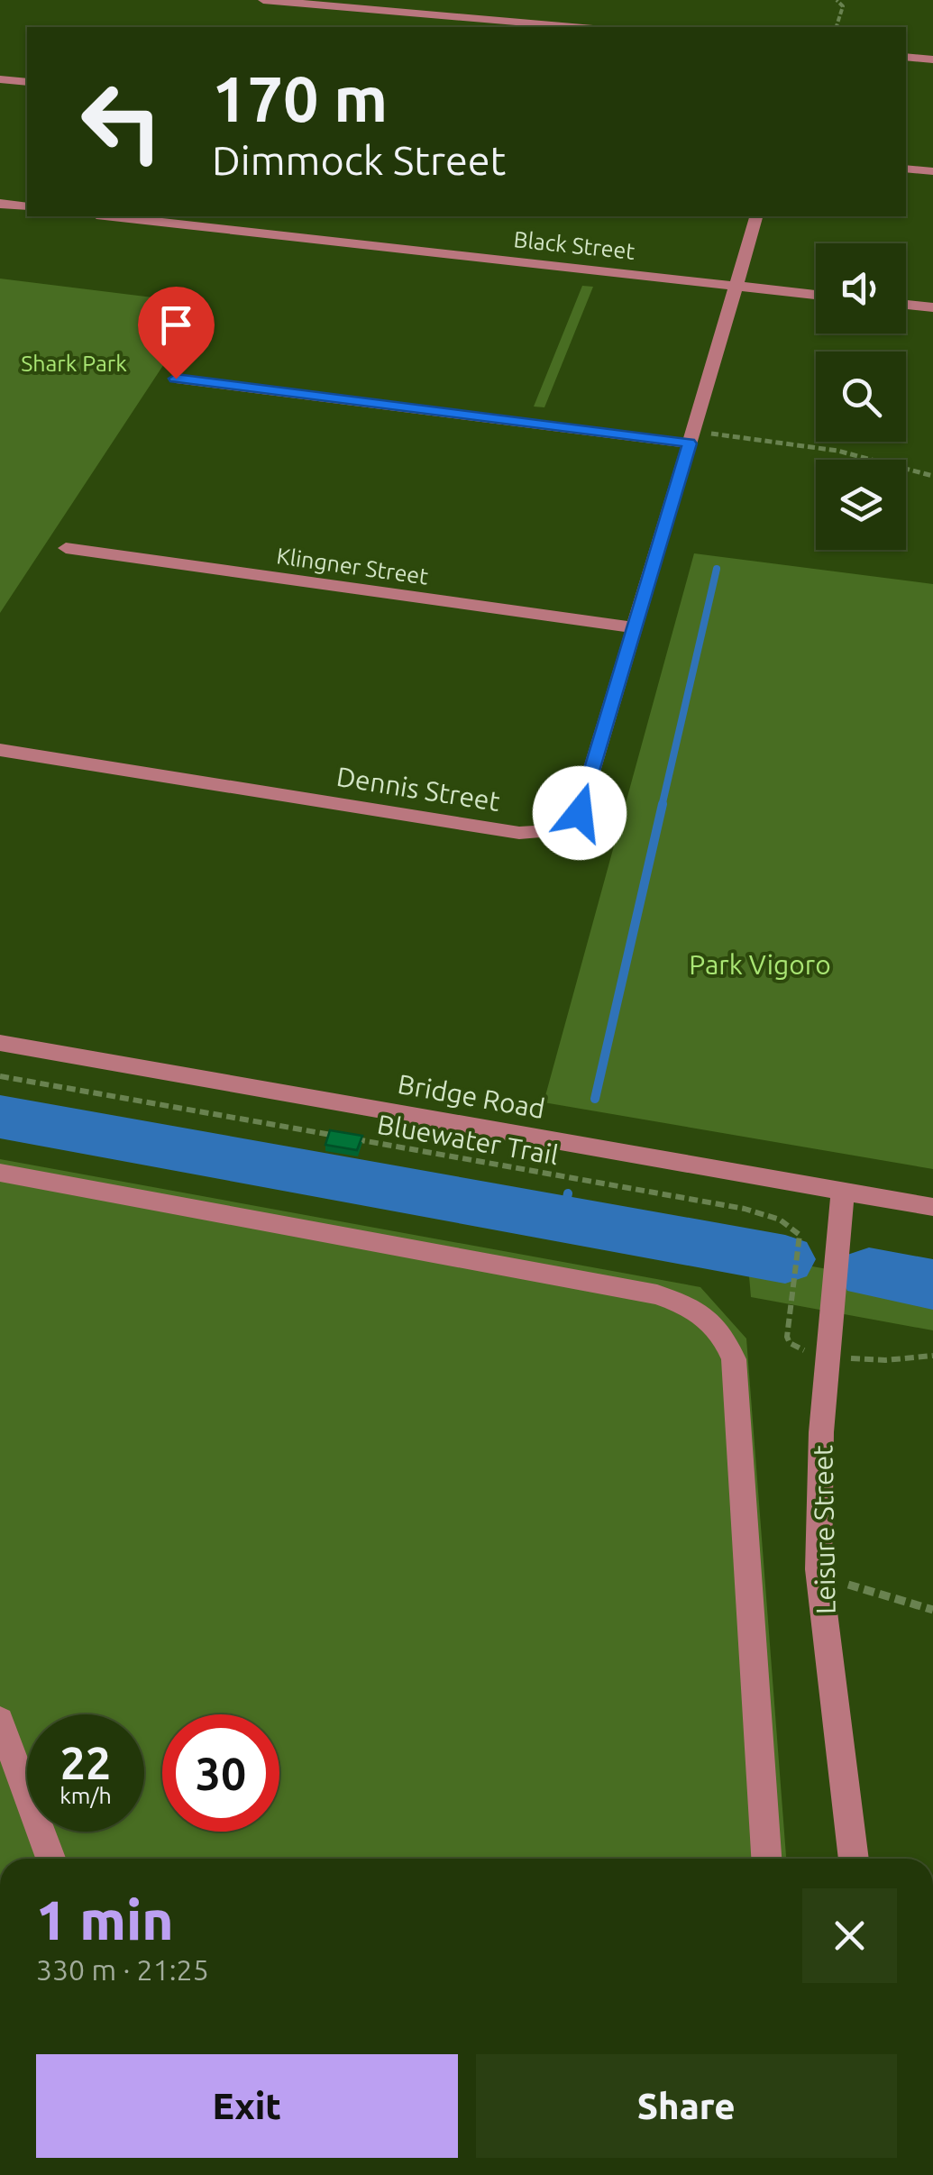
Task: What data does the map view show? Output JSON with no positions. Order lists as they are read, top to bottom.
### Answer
{
  "streets": {
    "street": [
      "Black Street",
      "Klingner Street",
      "Dennis Street",
      "Bridge Road",
      "Leisure Street"
    ],
    "path": ["Bluewater Trail"]
  },
  "crossings": [
    ["Black Street", "Dennis Street"],
    ["Klingner Street", "Dennis Street"],
    ["Bridge Road", "Leisure Street"]
  ],
  "parks": ["Shark Park", "Park Vigoro"],
  "page": {
    "turn": ["170 m", "Dimmock Street"],
    "speed": "22 km/h",
    "limit": "30",
    "heading": ["1 min", "330 m · 21:25"],
    "buttons": ["Exit", "Share"]
  }
}
